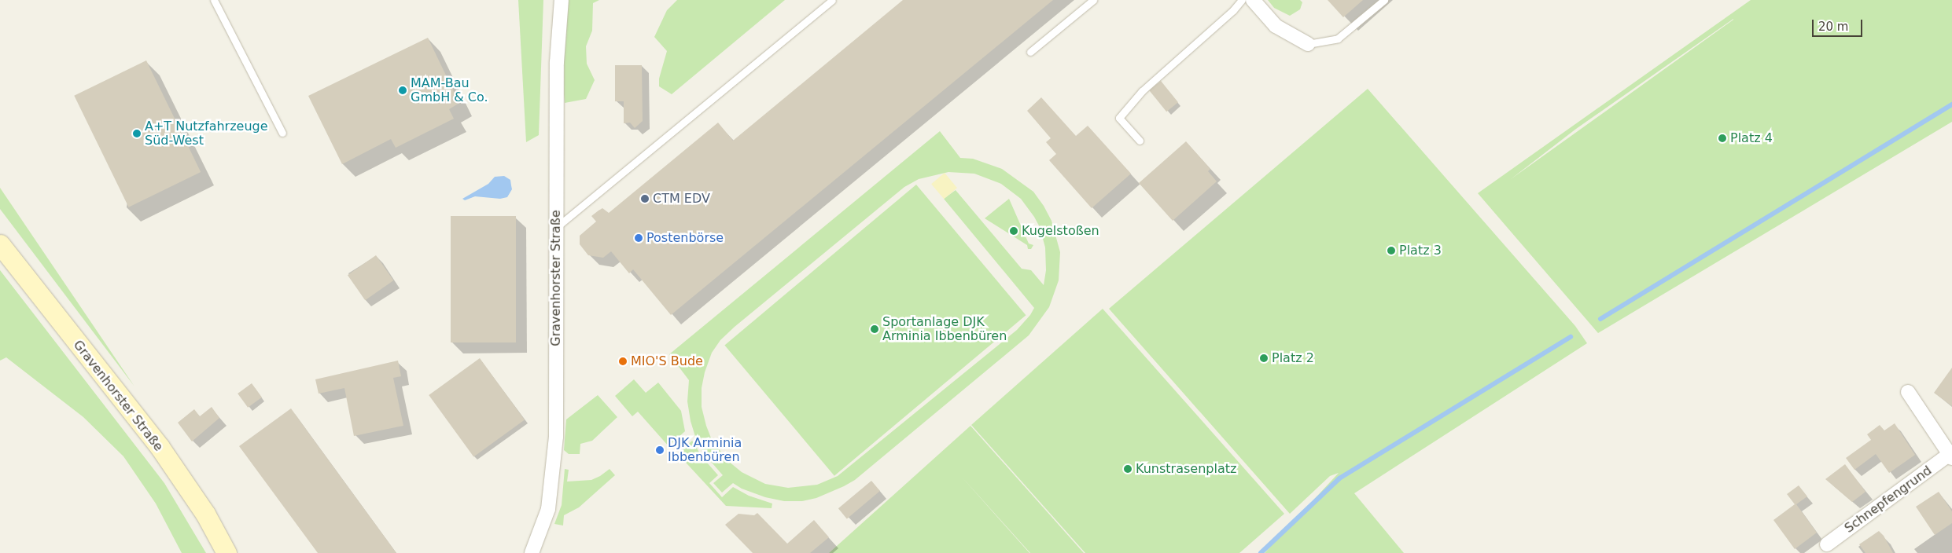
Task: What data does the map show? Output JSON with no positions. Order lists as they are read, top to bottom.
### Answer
{
  "streets": {
    "main road": ["Gravenhorster Straße"],
    "street": ["Schnepfengrund"]
  },
  "places": [
    "MAM-Bau GmbH & Co.",
    "A+T Nutzfahrzeuge Süd-West",
    "Platz 4",
    "CTM EDV",
    "Kugelstoßen",
    "Postenbörse",
    "Platz 3",
    "Sportanlage DJK Arminia Ibbenbüren",
    "Platz 2",
    "MIO'S Bude",
    "DJK Arminia Ibbenbüren",
    "Kunstrasenplatz"
  ],
  "scale_bar": "20 m"
}
